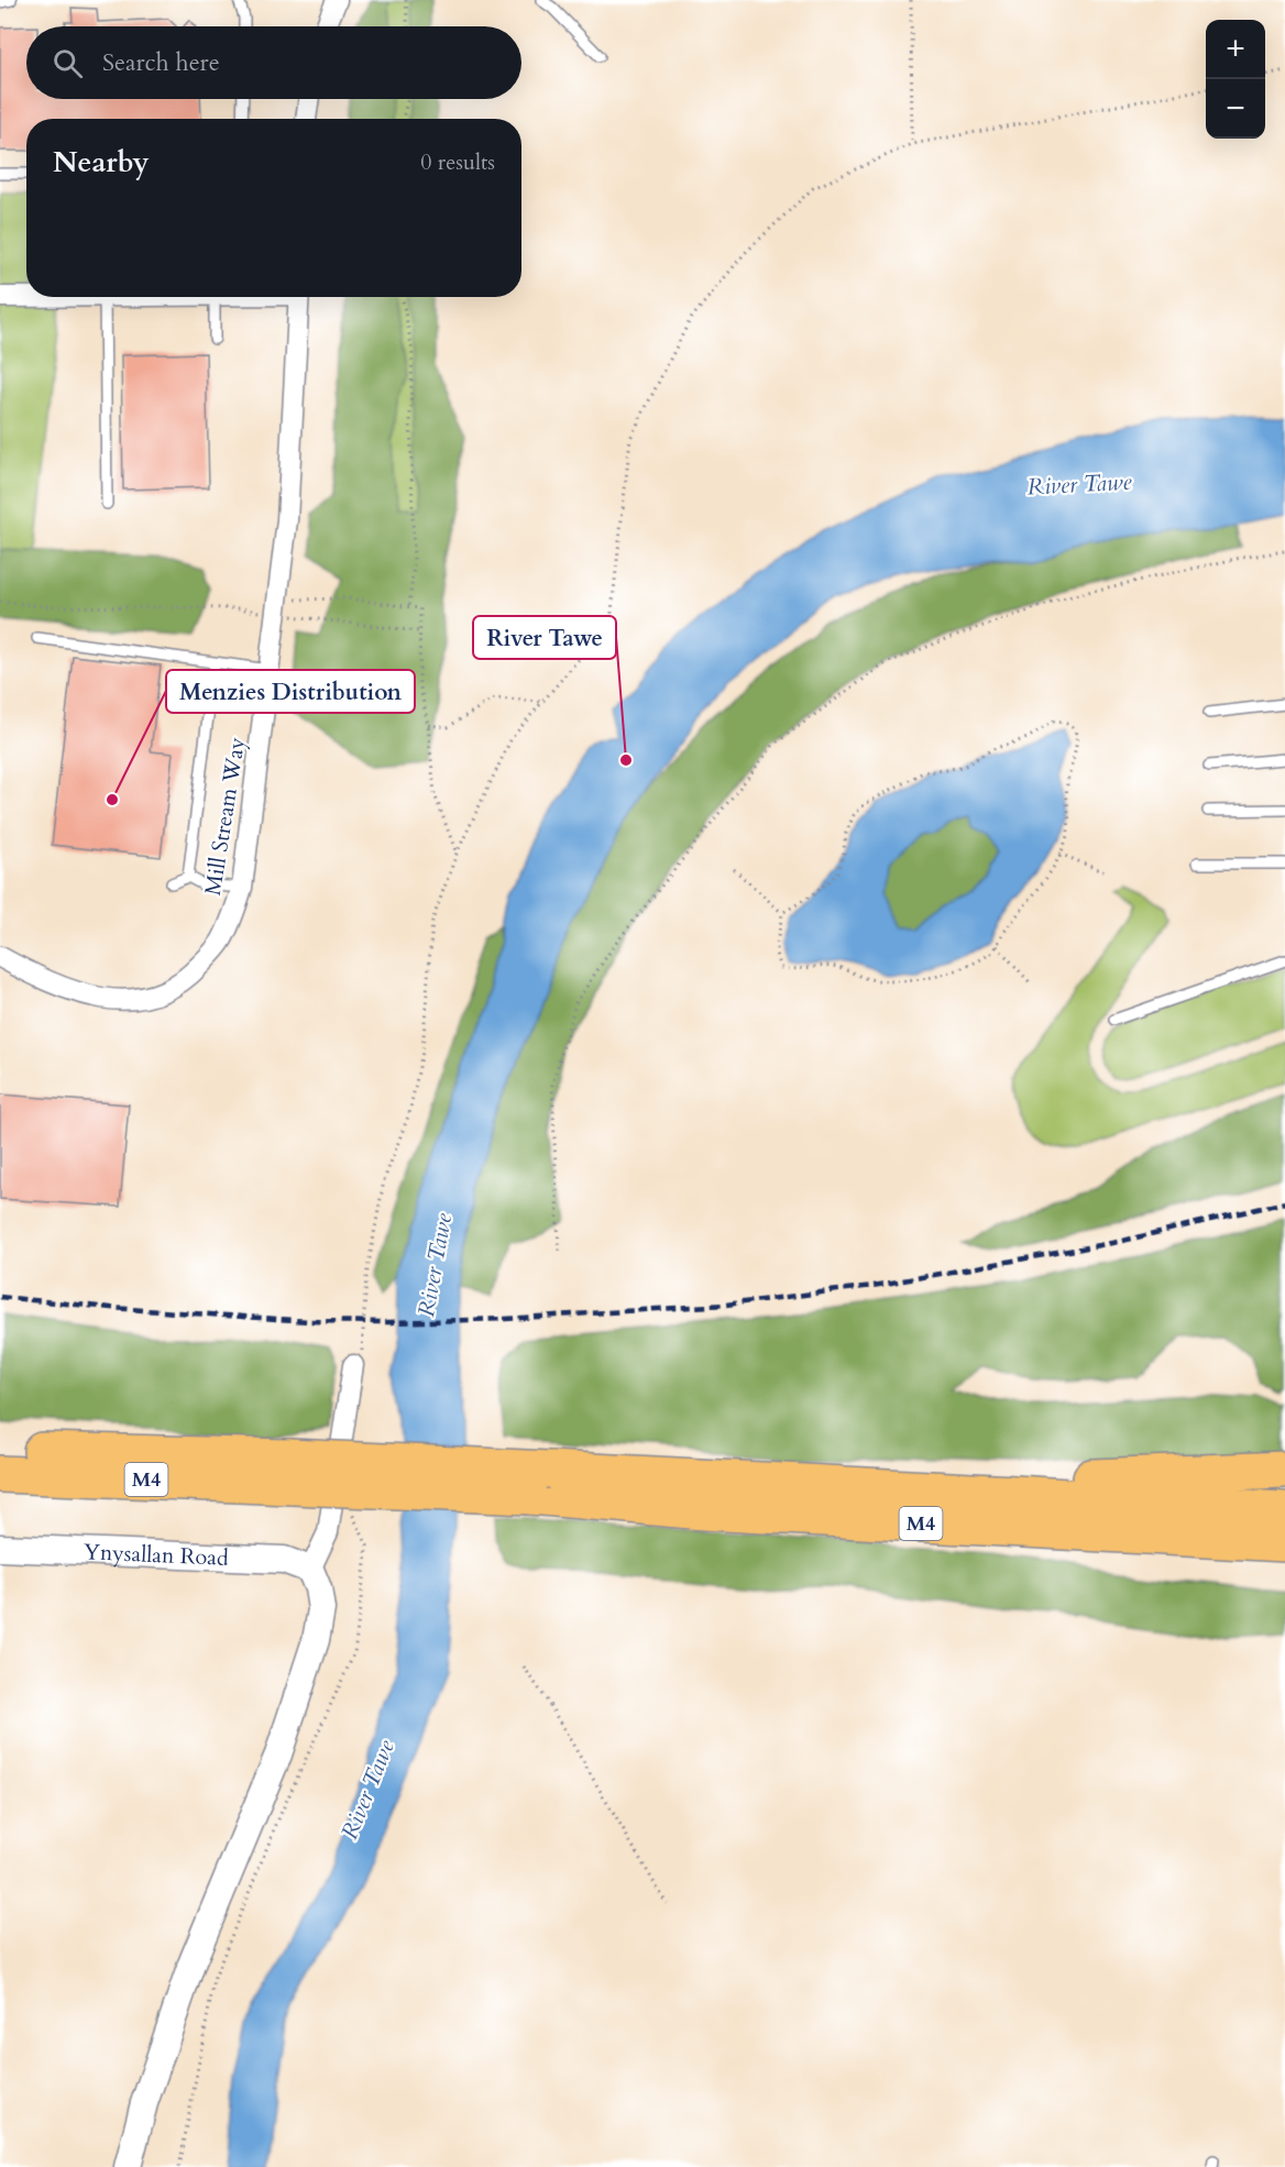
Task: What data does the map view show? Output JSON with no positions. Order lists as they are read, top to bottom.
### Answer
{
  "streets": {
    "highway": ["M4"],
    "street": ["Mill Stream Way", "Ynysallan Road"]
  },
  "water": ["River Tawe"],
  "places": ["River Tawe", "Menzies Distribution"],
  "page": {
    "map_buttons": ["+", "−"],
    "search": "Search here",
    "heading": ["Nearby", "0 results"]
  }
}
